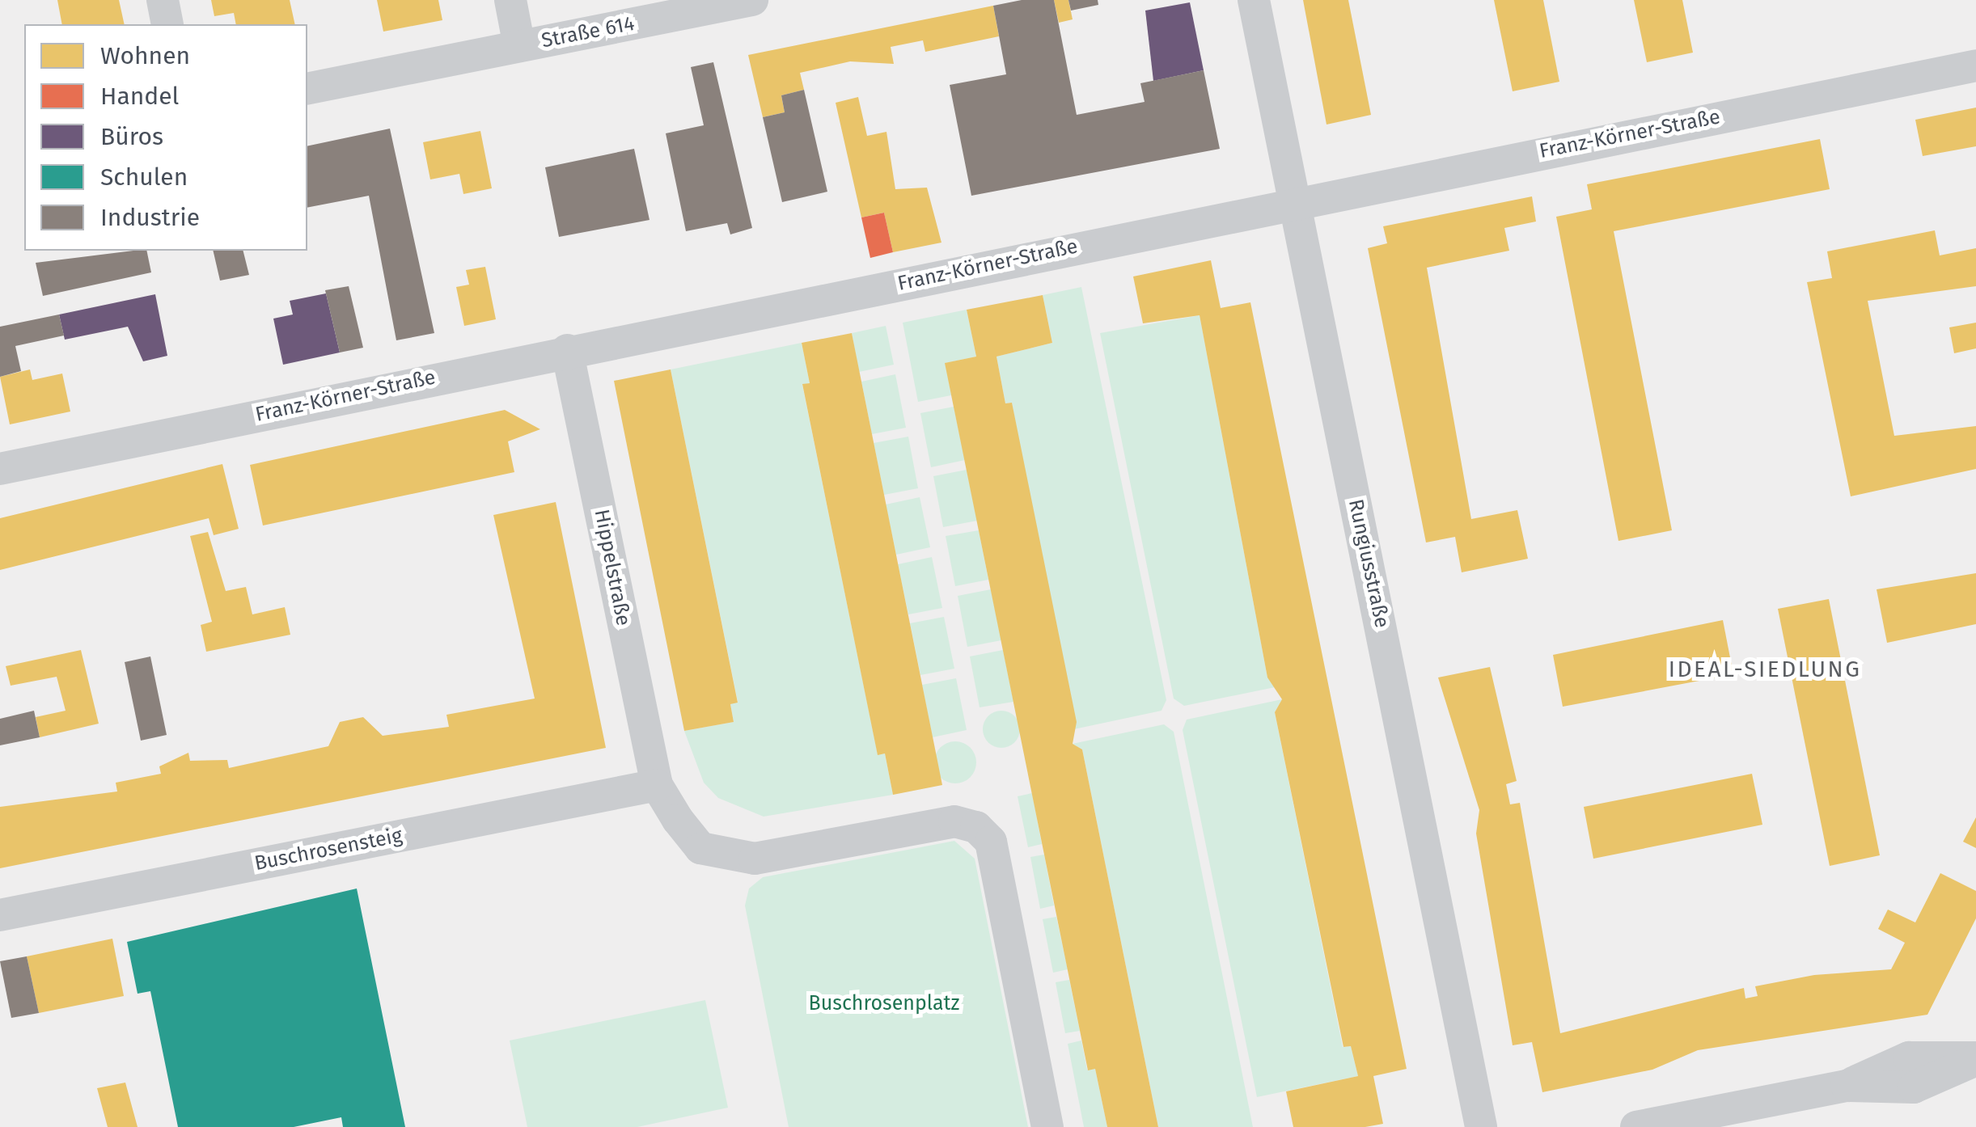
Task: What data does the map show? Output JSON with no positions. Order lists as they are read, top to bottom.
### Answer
{
  "streets": {
    "street": [
      "Straße 614",
      "Franz-Körner-Straße",
      "Rungiusstraße",
      "Hippelstraße",
      "Buschrosensteig"
    ]
  },
  "crossings": [
    ["Franz-Körner-Straße", "Rungiusstraße"],
    ["Franz-Körner-Straße", "Hippelstraße"],
    ["Hippelstraße", "Buschrosensteig"]
  ],
  "districts": ["IDEAL-SIEDLUNG"],
  "parks": ["Buschrosenplatz"],
  "legend": [
    "Wohnen",
    "Handel",
    "Büros",
    "Schulen",
    "Industrie"
  ]
}
